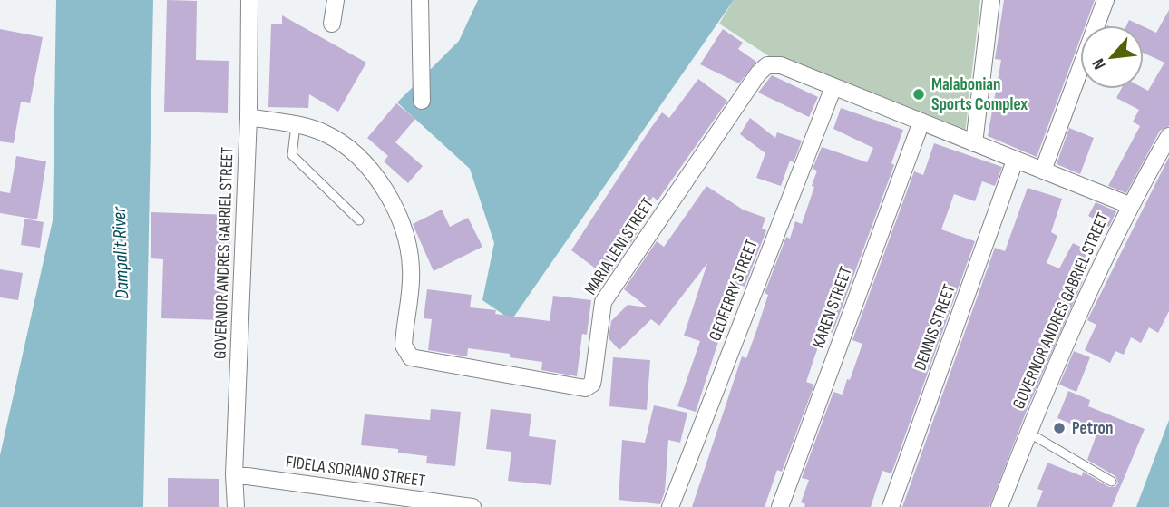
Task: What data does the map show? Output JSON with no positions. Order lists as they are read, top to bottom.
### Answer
{
  "streets": {
    "street": [
      "MARIA LENI STREET",
      "GOVERNOR ANDRES GABRIEL STREET",
      "GEOFERRY STREET",
      "KAREN STREET",
      "DENNIS STREET",
      "FIDELA SORIANO STREET"
    ]
  },
  "crossings": [
    ["MARIA LENI STREET", "GOVERNOR ANDRES GABRIEL STREET"],
    ["MARIA LENI STREET", "GEOFERRY STREET"],
    ["MARIA LENI STREET", "KAREN STREET"],
    ["MARIA LENI STREET", "DENNIS STREET"],
    ["GOVERNOR ANDRES GABRIEL STREET", "FIDELA SORIANO STREET"]
  ],
  "water": ["Dampalit River"],
  "places": ["Malabonian Sports Complex", "Petron"],
  "north": "bottom left"
}
